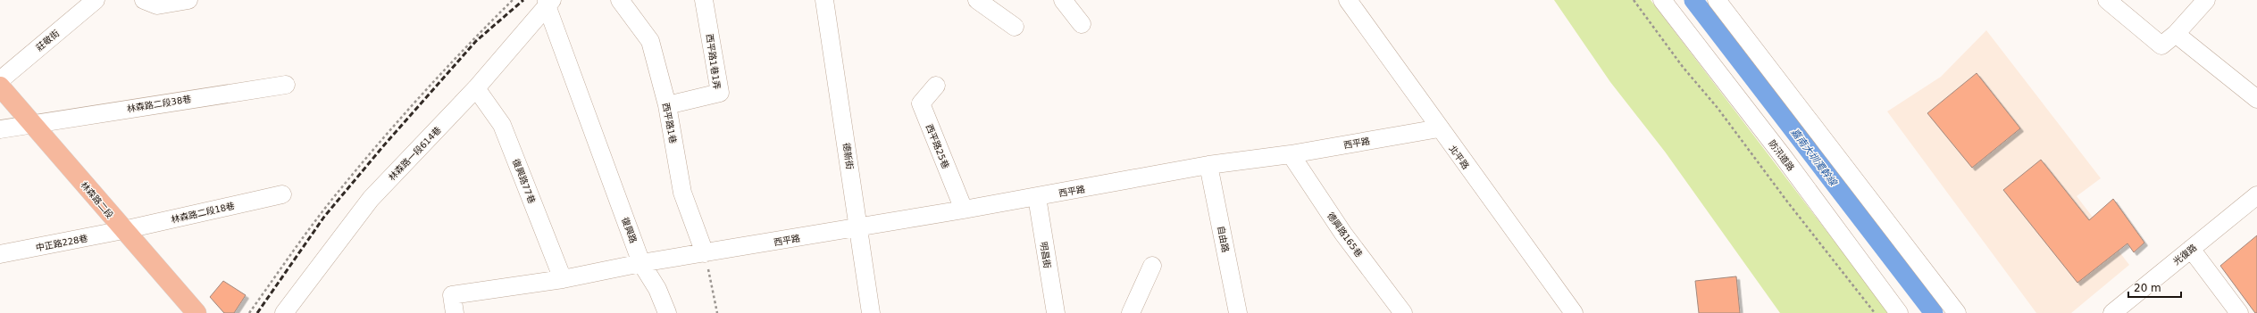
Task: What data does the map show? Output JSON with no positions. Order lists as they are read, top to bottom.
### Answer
{
  "streets": {
    "main road": ["林森路二段"],
    "street": [
      "莊敬街",
      "西平路1巷1弄",
      "林森路二段38巷",
      "西平路1巷",
      "西平路",
      "西平路25巷",
      "林森路一段614巷",
      "防汛道路",
      "德新街",
      "北平路",
      "復興路77巷",
      "林森路二段18巷",
      "復興路",
      "德興路165巷",
      "自由路",
      "中正路228巷",
      "光復路",
      "明昌街"
    ]
  },
  "crossings": [
    ["西平路1巷1弄", "西平路1巷"],
    ["林森路二段38巷", "林森路二段"],
    ["西平路1巷", "西平路"],
    ["西平路", "西平路25巷"],
    ["西平路", "德新街"],
    ["西平路", "北平路"],
    ["西平路", "復興路"],
    ["西平路", "德興路165巷"],
    ["西平路", "自由路"],
    ["西平路", "明昌街"],
    ["林森路一段614巷", "復興路77巷"],
    ["林森路一段614巷", "復興路"],
    ["林森路二段", "林森路二段18巷"],
    ["林森路二段", "中正路228巷"],
    ["林森路二段18巷", "中正路228巷"]
  ],
  "water": ["嘉南大圳濁幹線"],
  "scale_bar": "20 m"
}
